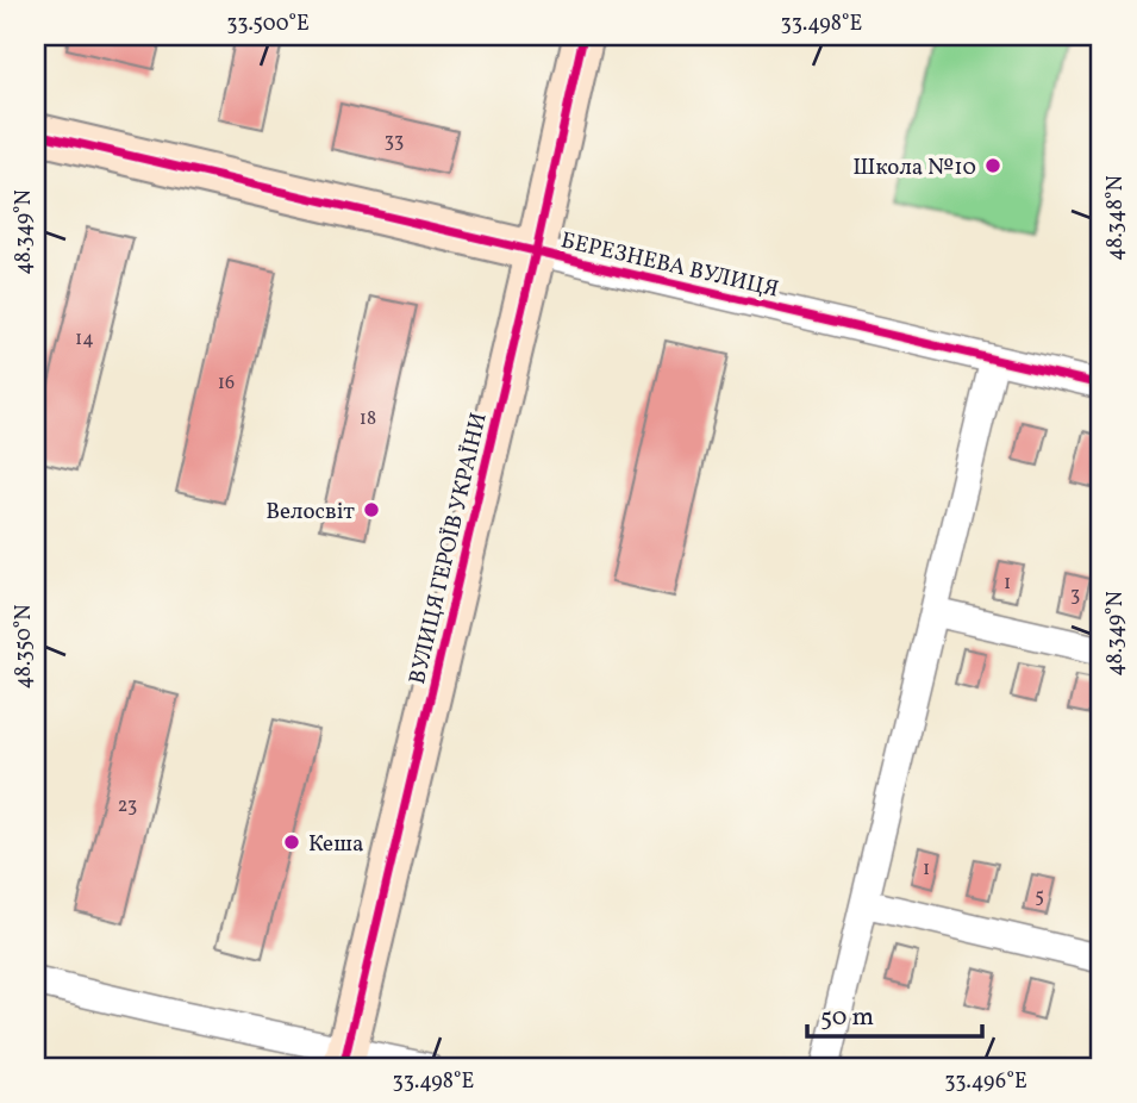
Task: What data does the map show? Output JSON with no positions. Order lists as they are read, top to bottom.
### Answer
{
  "streets": {
    "street": ["БЕРЕЗНЕВА ВУЛИЦЯ", "ВУЛИЦЯ ГЕРОЇВ УКРАЇНИ"]
  },
  "crossings": [
    ["БЕРЕЗНЕВА ВУЛИЦЯ", "ВУЛИЦЯ ГЕРОЇВ УКРАЇНИ"]
  ],
  "places": ["Школа №10", "Велосвіт", "Кеша"],
  "house_numbers": [
    "33",
    "14",
    "16",
    "18",
    "1",
    "3",
    "23",
    "1",
    "5"
  ],
  "scale_bar": "50 m",
  "coordinates": [
    "33.500°E",
    "33.498°E",
    "48.348°N",
    "48.349°N",
    "48.350°N",
    "33.496°E"
  ]
}
